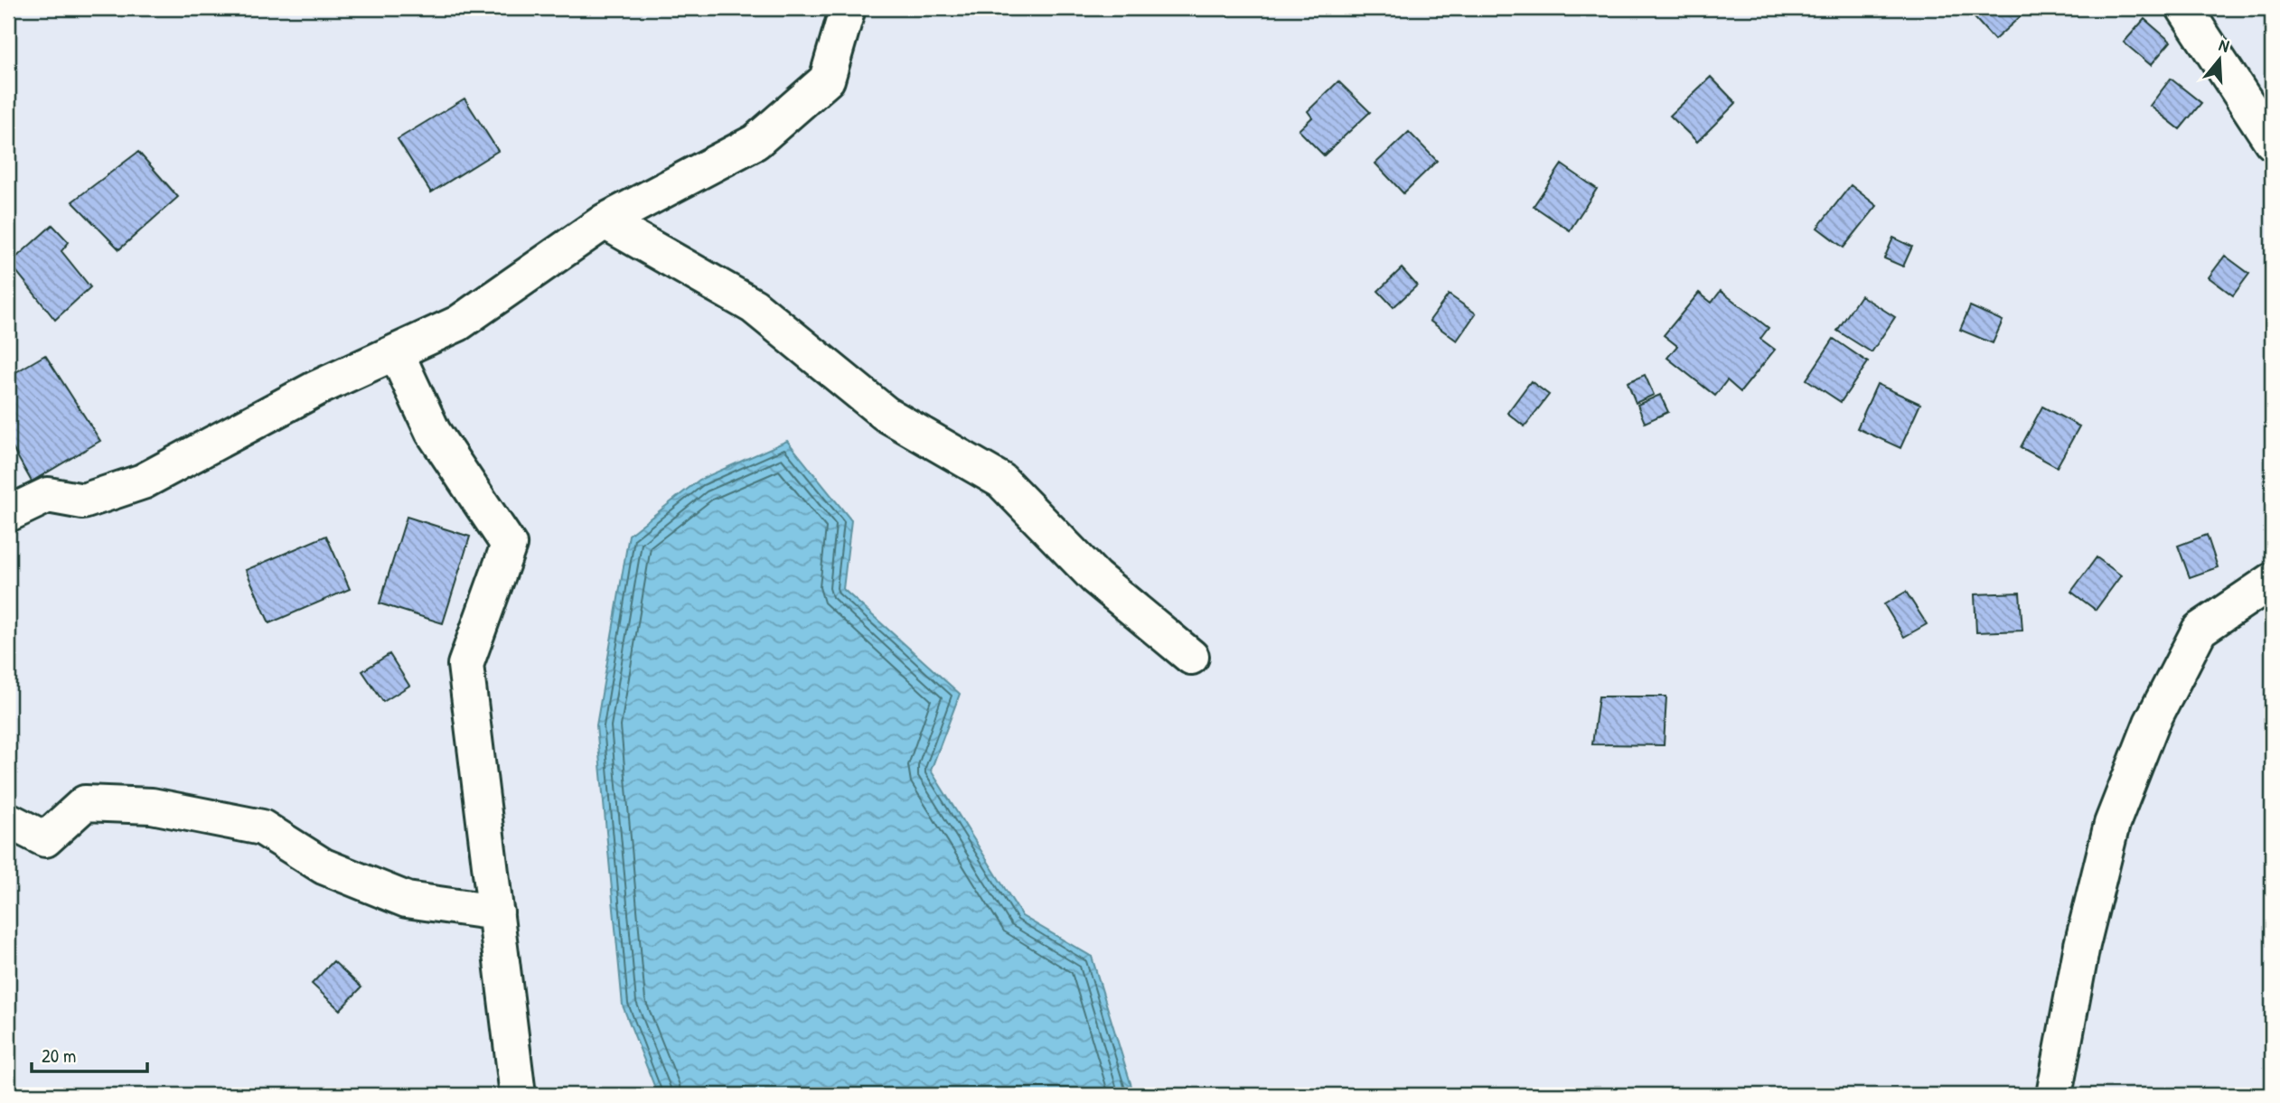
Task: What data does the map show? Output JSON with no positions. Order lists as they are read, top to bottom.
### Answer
{
  "scale_bar": "20 m",
  "north": "top"
}
